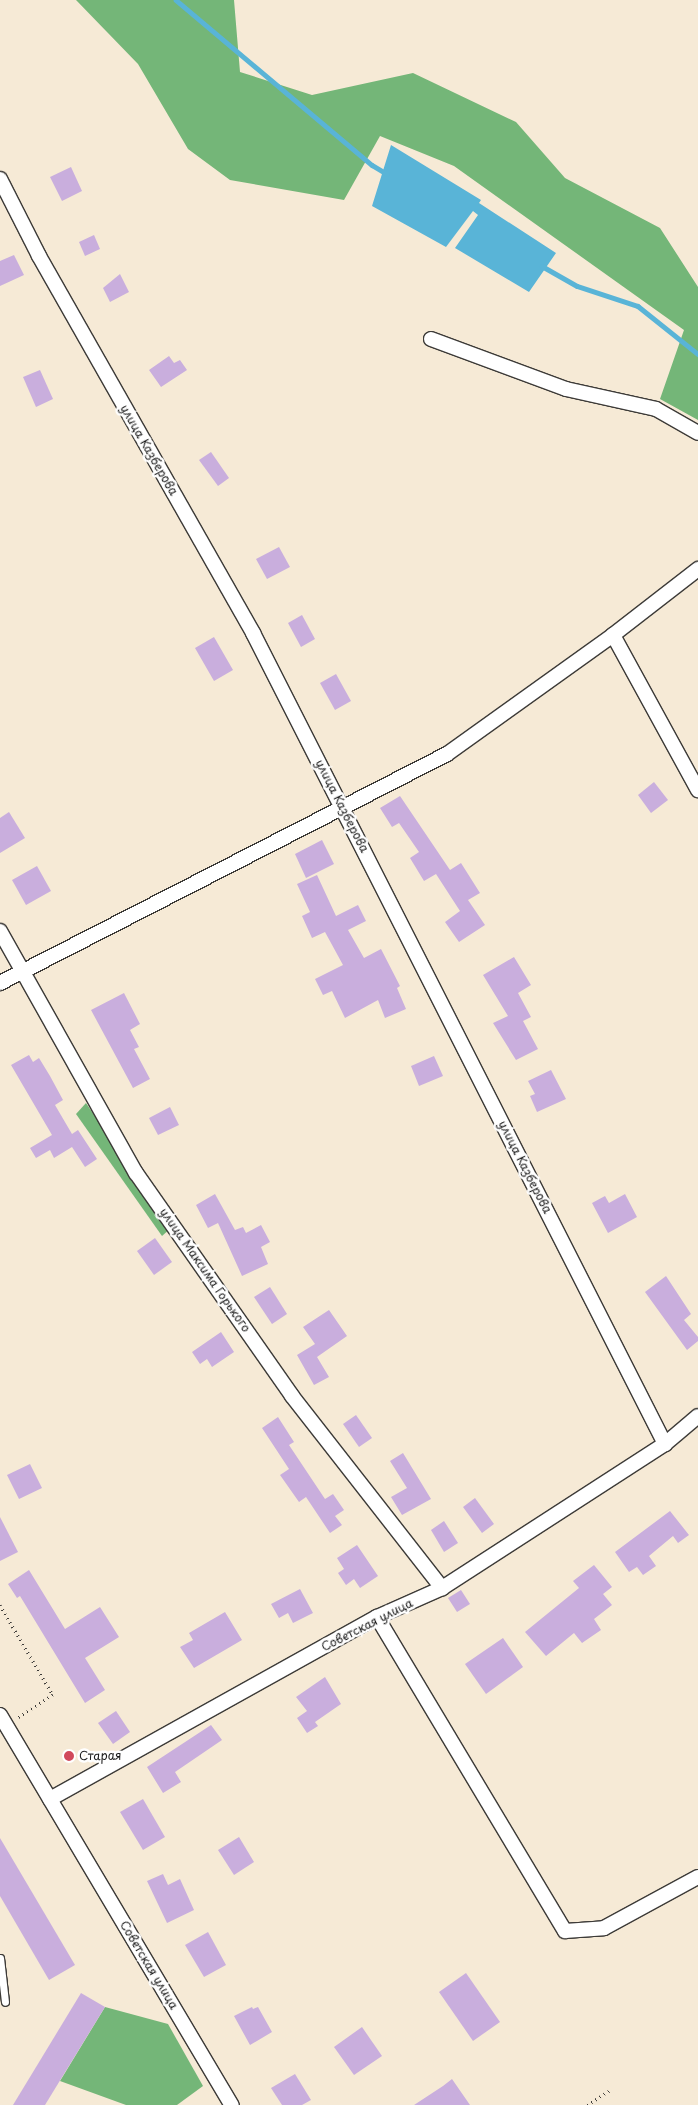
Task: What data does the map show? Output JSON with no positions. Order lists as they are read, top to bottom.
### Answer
{
  "streets": {
    "street": ["улица Казберова", "улица Максима Горького", "Советская улица"]
  },
  "crossings": [
    ["улица Казберова", "Советская улица"],
    ["улица Максима Горького", "Советская улица"]
  ],
  "places": ["Старая"]
}
